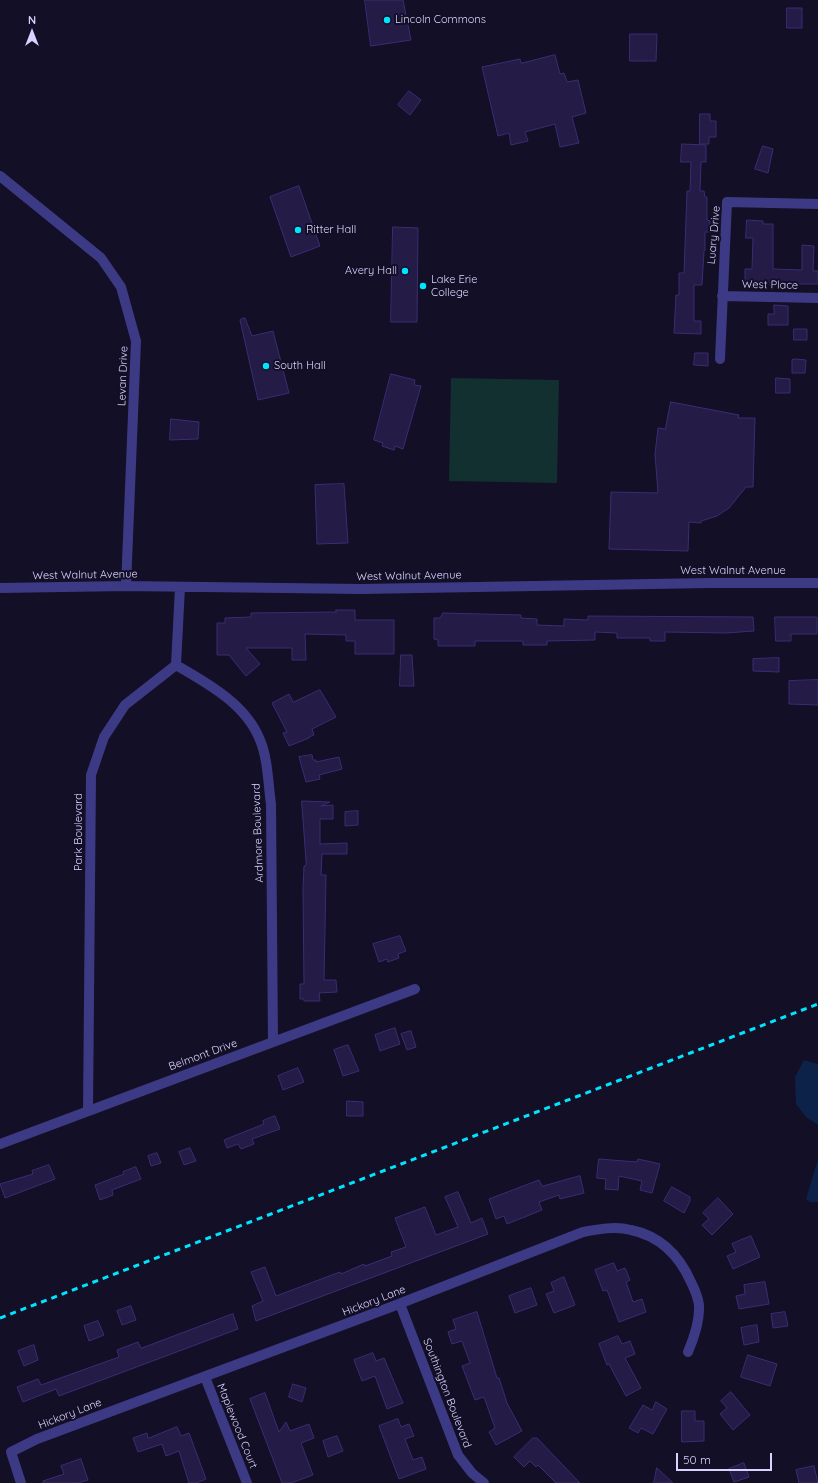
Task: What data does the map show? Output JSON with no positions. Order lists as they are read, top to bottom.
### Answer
{
  "streets": {
    "street": [
      "Luary Drive",
      "West Place",
      "Levan Drive",
      "West Walnut Avenue",
      "Park Boulevard",
      "Ardmore Boulevard",
      "Belmont Drive",
      "Hickory Lane",
      "Southington Boulevard",
      "Maplewood Court"
    ]
  },
  "crossings": [
    ["Luary Drive", "West Place"],
    ["Levan Drive", "West Walnut Avenue"],
    ["Park Boulevard", "Ardmore Boulevard"],
    ["Park Boulevard", "Belmont Drive"],
    ["Ardmore Boulevard", "Belmont Drive"],
    ["Hickory Lane", "Southington Boulevard"],
    ["Hickory Lane", "Maplewood Court"]
  ],
  "places": [
    "Lincoln Commons",
    "Ritter Hall",
    "Avery Hall",
    "Lake Erie College",
    "South Hall"
  ],
  "scale_bar": "50 m",
  "north": "top"
}
